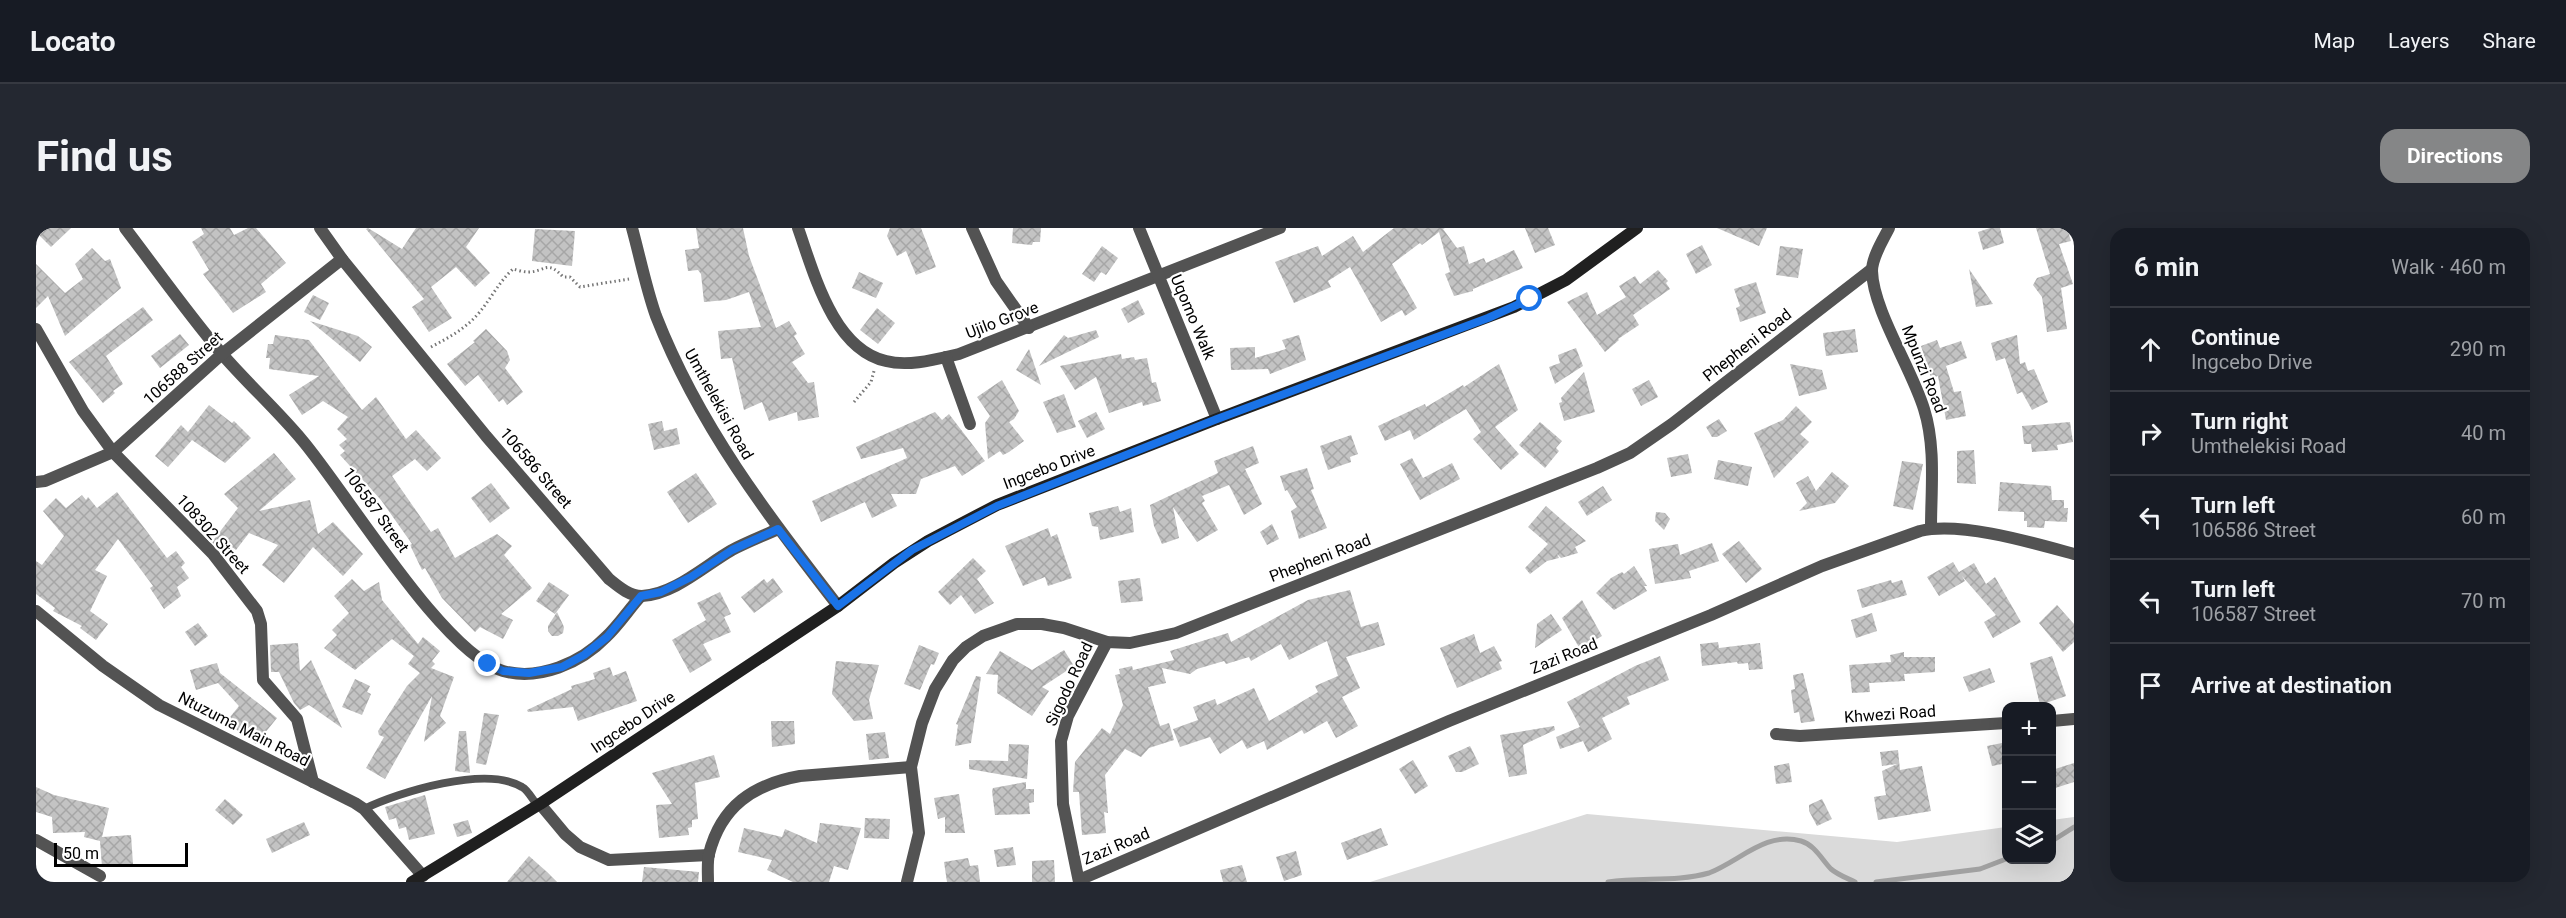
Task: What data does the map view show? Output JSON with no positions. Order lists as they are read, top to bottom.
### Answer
{
  "streets": {
    "main road": ["Ingcebo Drive"],
    "street": [
      "Uqomo Walk",
      "Ujilo Grove",
      "Phepheni Road",
      "106588 Street",
      "Mpunzi Road",
      "Umthelekisi Road",
      "106586 Street",
      "106587 Street",
      "108302 Street",
      "Zazi Road",
      "Sigodo Road",
      "Khwezi Road",
      "Ntuzuma Main Road"
    ]
  },
  "crossings": [
    ["Uqomo Walk", "Ujilo Grove"],
    ["Uqomo Walk", "Ingcebo Drive"],
    ["Phepheni Road", "Mpunzi Road"],
    ["Phepheni Road", "Sigodo Road"],
    ["106588 Street", "106586 Street"],
    ["106588 Street", "106587 Street"],
    ["106588 Street", "108302 Street"],
    ["Mpunzi Road", "Zazi Road"],
    ["Umthelekisi Road", "Ingcebo Drive"],
    ["Ingcebo Drive", "Ntuzuma Main Road"],
    ["106586 Street", "106587 Street"],
    ["108302 Street", "Ntuzuma Main Road"],
    ["Zazi Road", "Sigodo Road"]
  ],
  "scale_bar": "50 m",
  "page": {
    "header": "Locato",
    "nav": ["Map", "Layers", "Share"],
    "buttons": "Directions",
    "title": "Find us",
    "heading": ["6 min", "Walk · 460 m"],
    "list": [
      ["Continue", "Ingcebo Drive", "290 m"],
      ["Turn right", "Umthelekisi Road", "40 m"],
      ["Turn left", "106586 Street", "60 m"],
      ["Turn left", "106587 Street", "70 m"],
      "Arrive at destination"
    ],
    "map_buttons": ["+", "−"],
    "scale": "50 m"
  }
}
